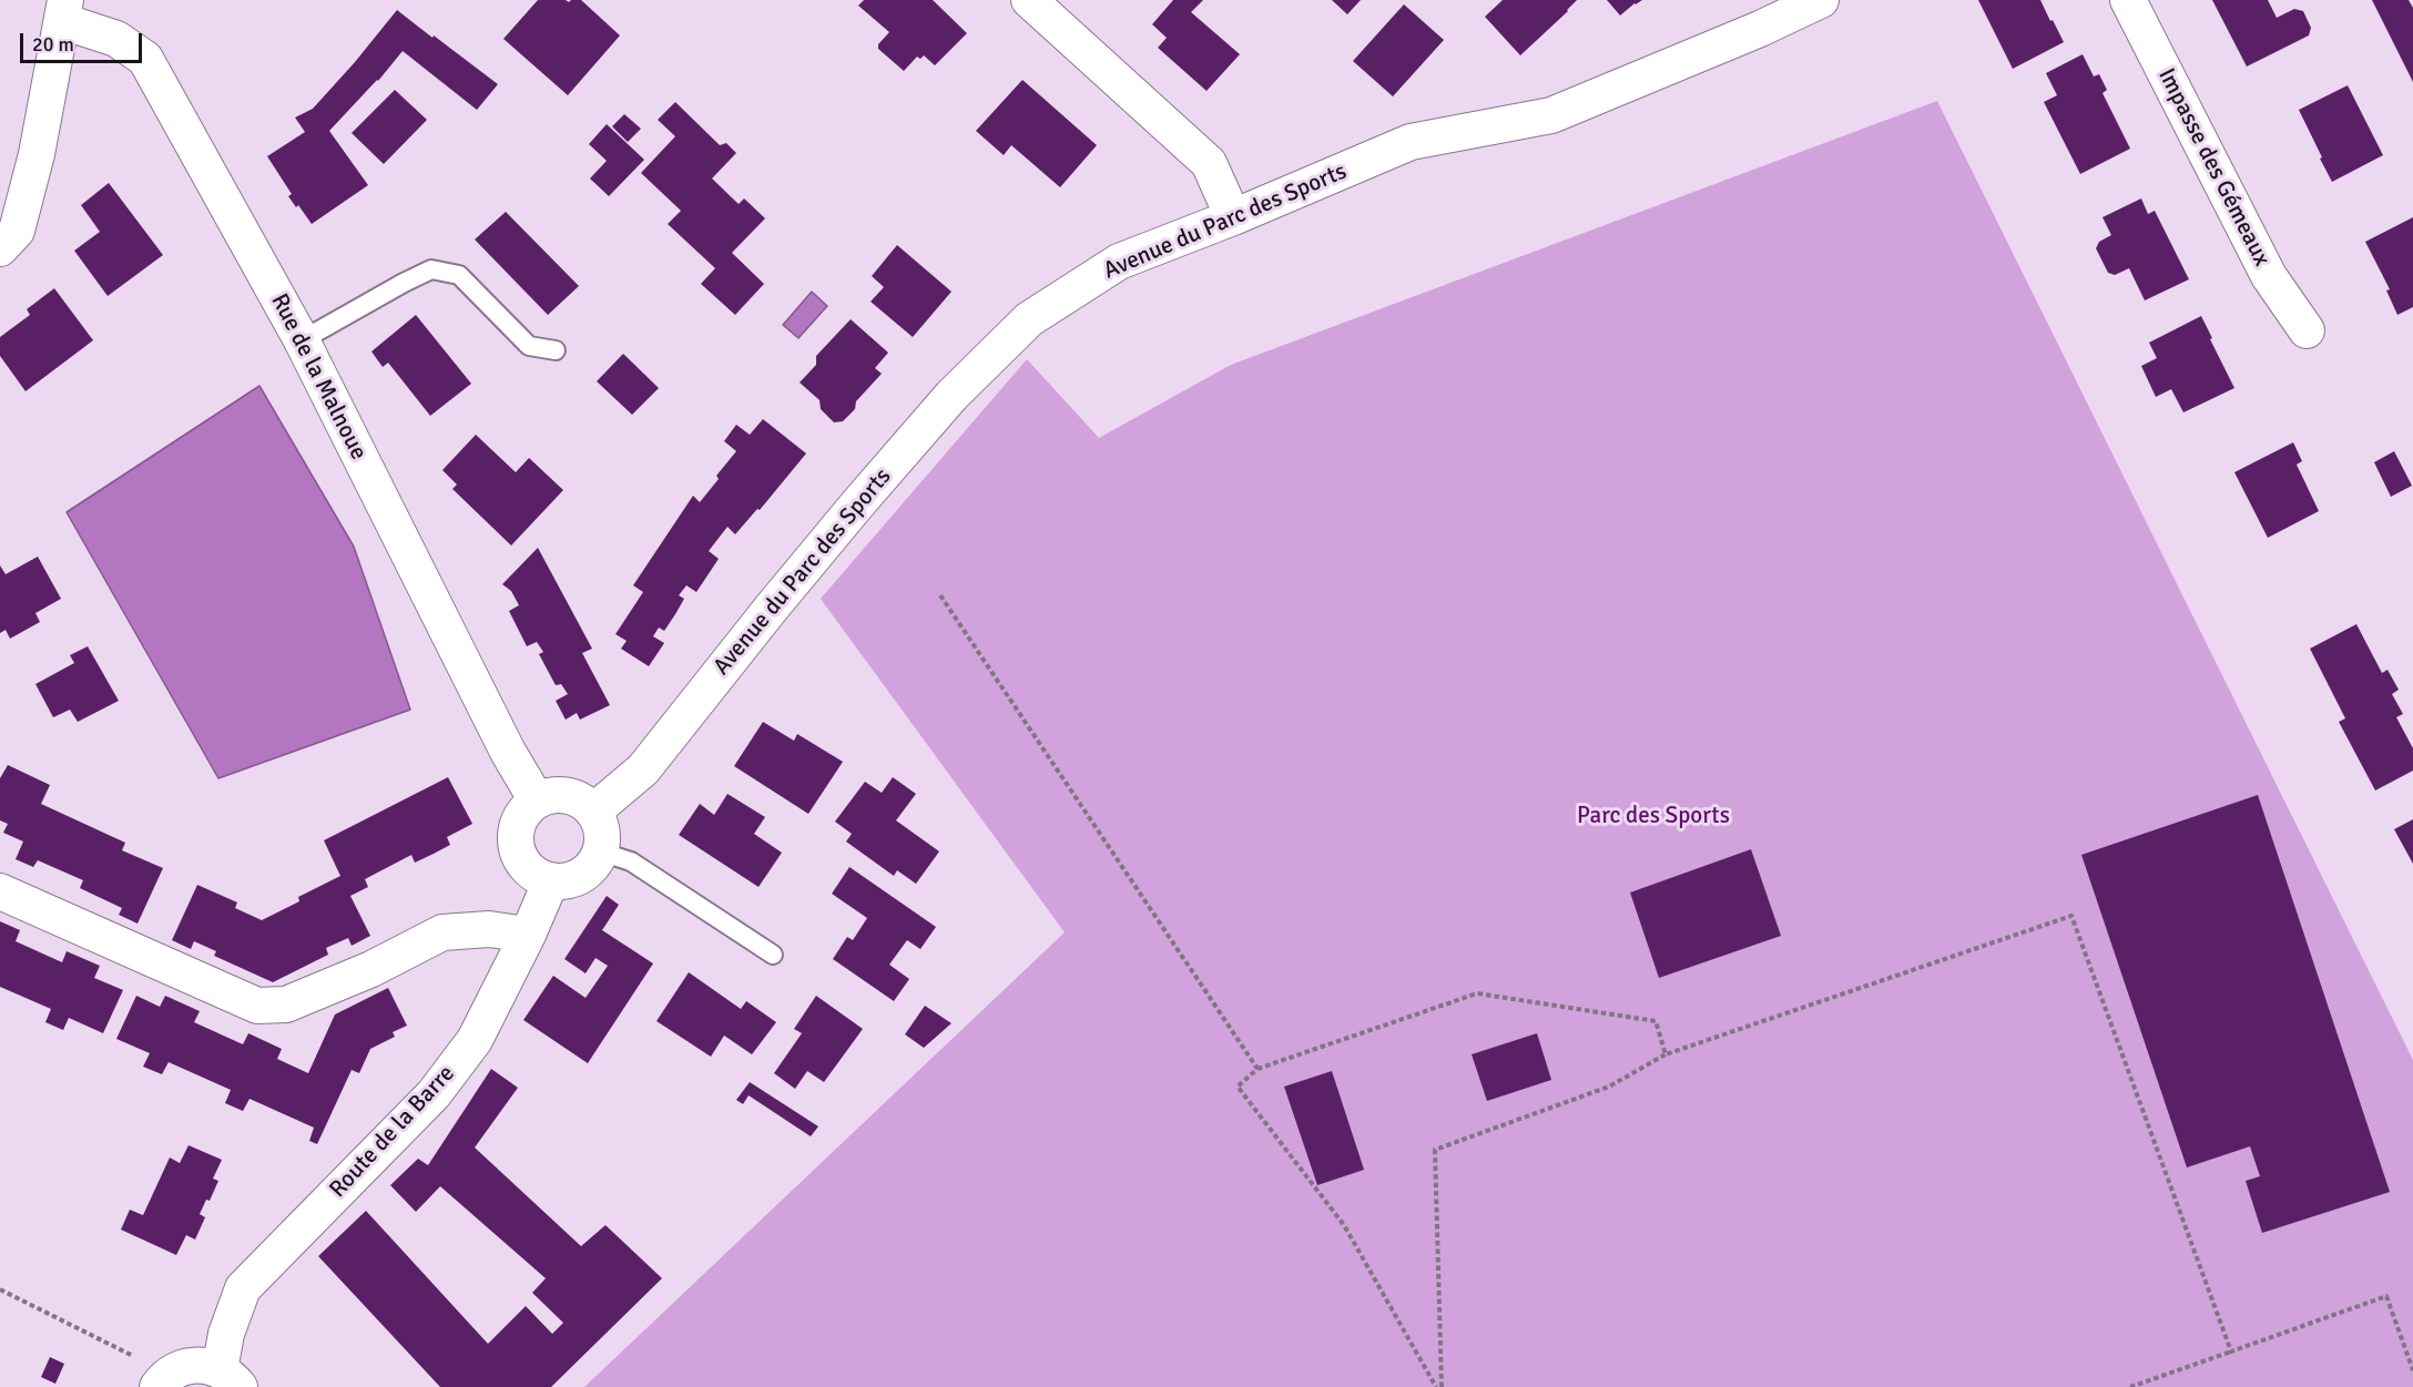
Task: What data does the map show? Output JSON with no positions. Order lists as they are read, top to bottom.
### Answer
{
  "streets": {
    "street": [
      "Impasse des Gémeaux",
      "Avenue du Parc des Sports",
      "Rue de la Malnoue",
      "Route de la Barre"
    ]
  },
  "crossings": [
    ["Avenue du Parc des Sports", "Rue de la Malnoue"],
    ["Avenue du Parc des Sports", "Route de la Barre"],
    ["Rue de la Malnoue", "Route de la Barre"]
  ],
  "parks": ["Parc des Sports"],
  "scale_bar": "20 m"
}
